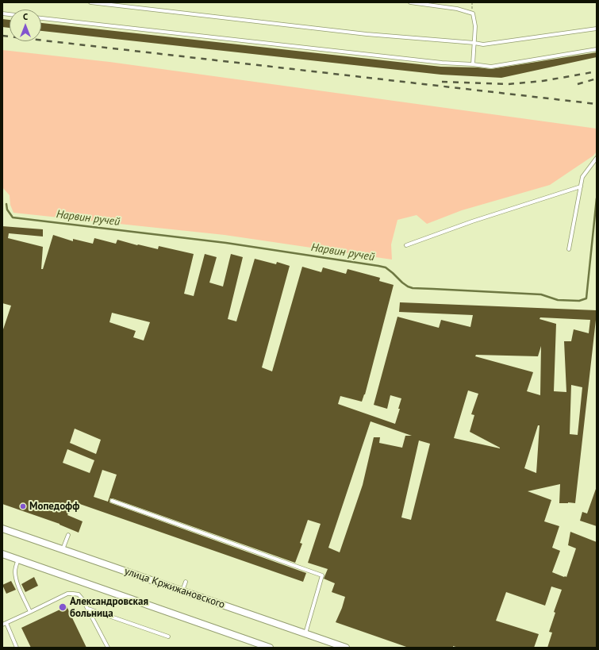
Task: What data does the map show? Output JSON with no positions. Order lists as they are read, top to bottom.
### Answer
{
  "streets": {
    "street": ["улица Кржижановского"]
  },
  "water": ["Нарвин ручей"],
  "places": ["Мопедофф", "Александровская больница"],
  "north": "top"
}
